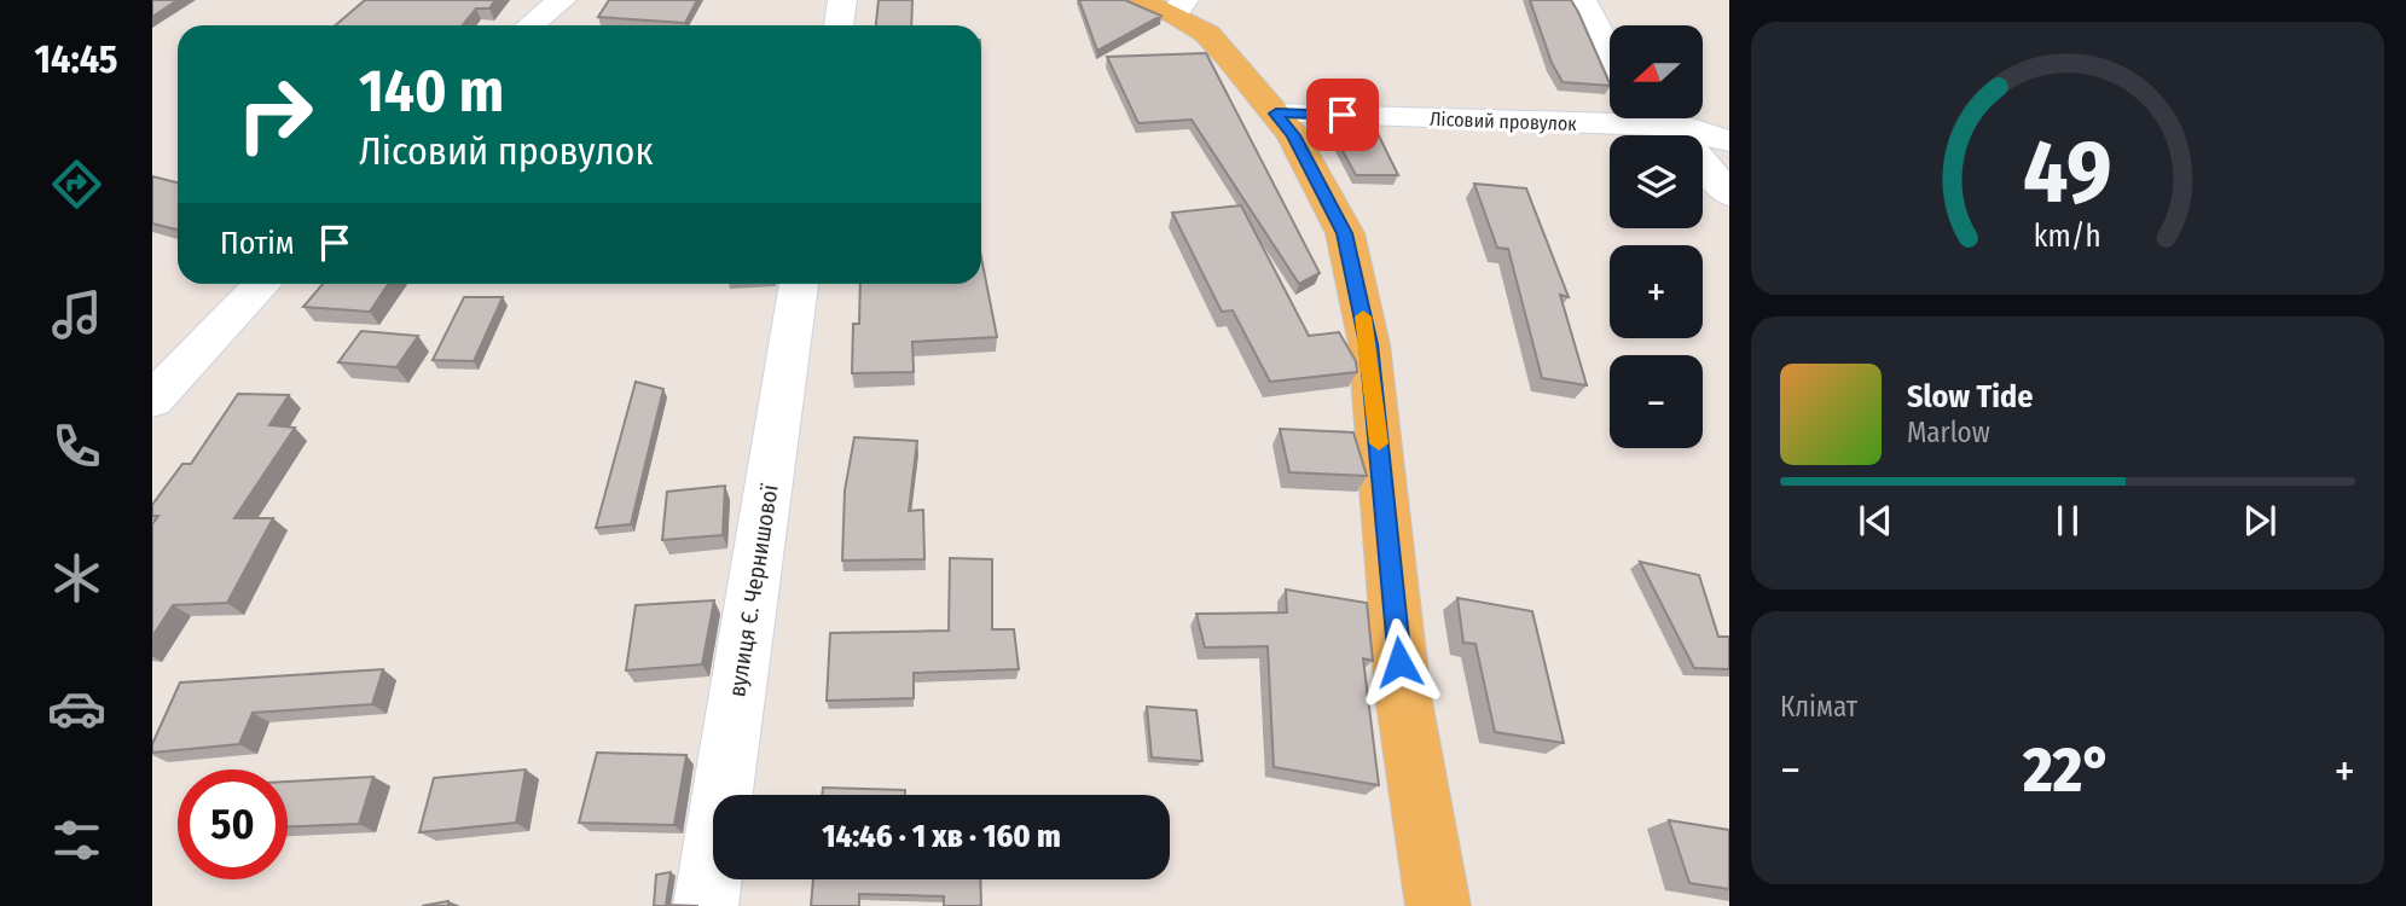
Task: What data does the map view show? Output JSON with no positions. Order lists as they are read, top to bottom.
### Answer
{
  "streets": {
    "street": ["Лісовий провулок", "вулиця Є. Чернишової"]
  },
  "north": "left",
  "page": {
    "tabs": "14:45",
    "map_buttons": ["+", "−"],
    "turn": ["140 m", "Лісовий провулок"],
    "then": "Потім",
    "song": ["Slow Tide", "Marlow"],
    "tile": "Клімат",
    "heat": ["−", "22°", "+"],
    "limit": "50",
    "trip": "14:46 · 1 хв · 160 m",
    "gauge": ["49", "km/h"]
  }
}
